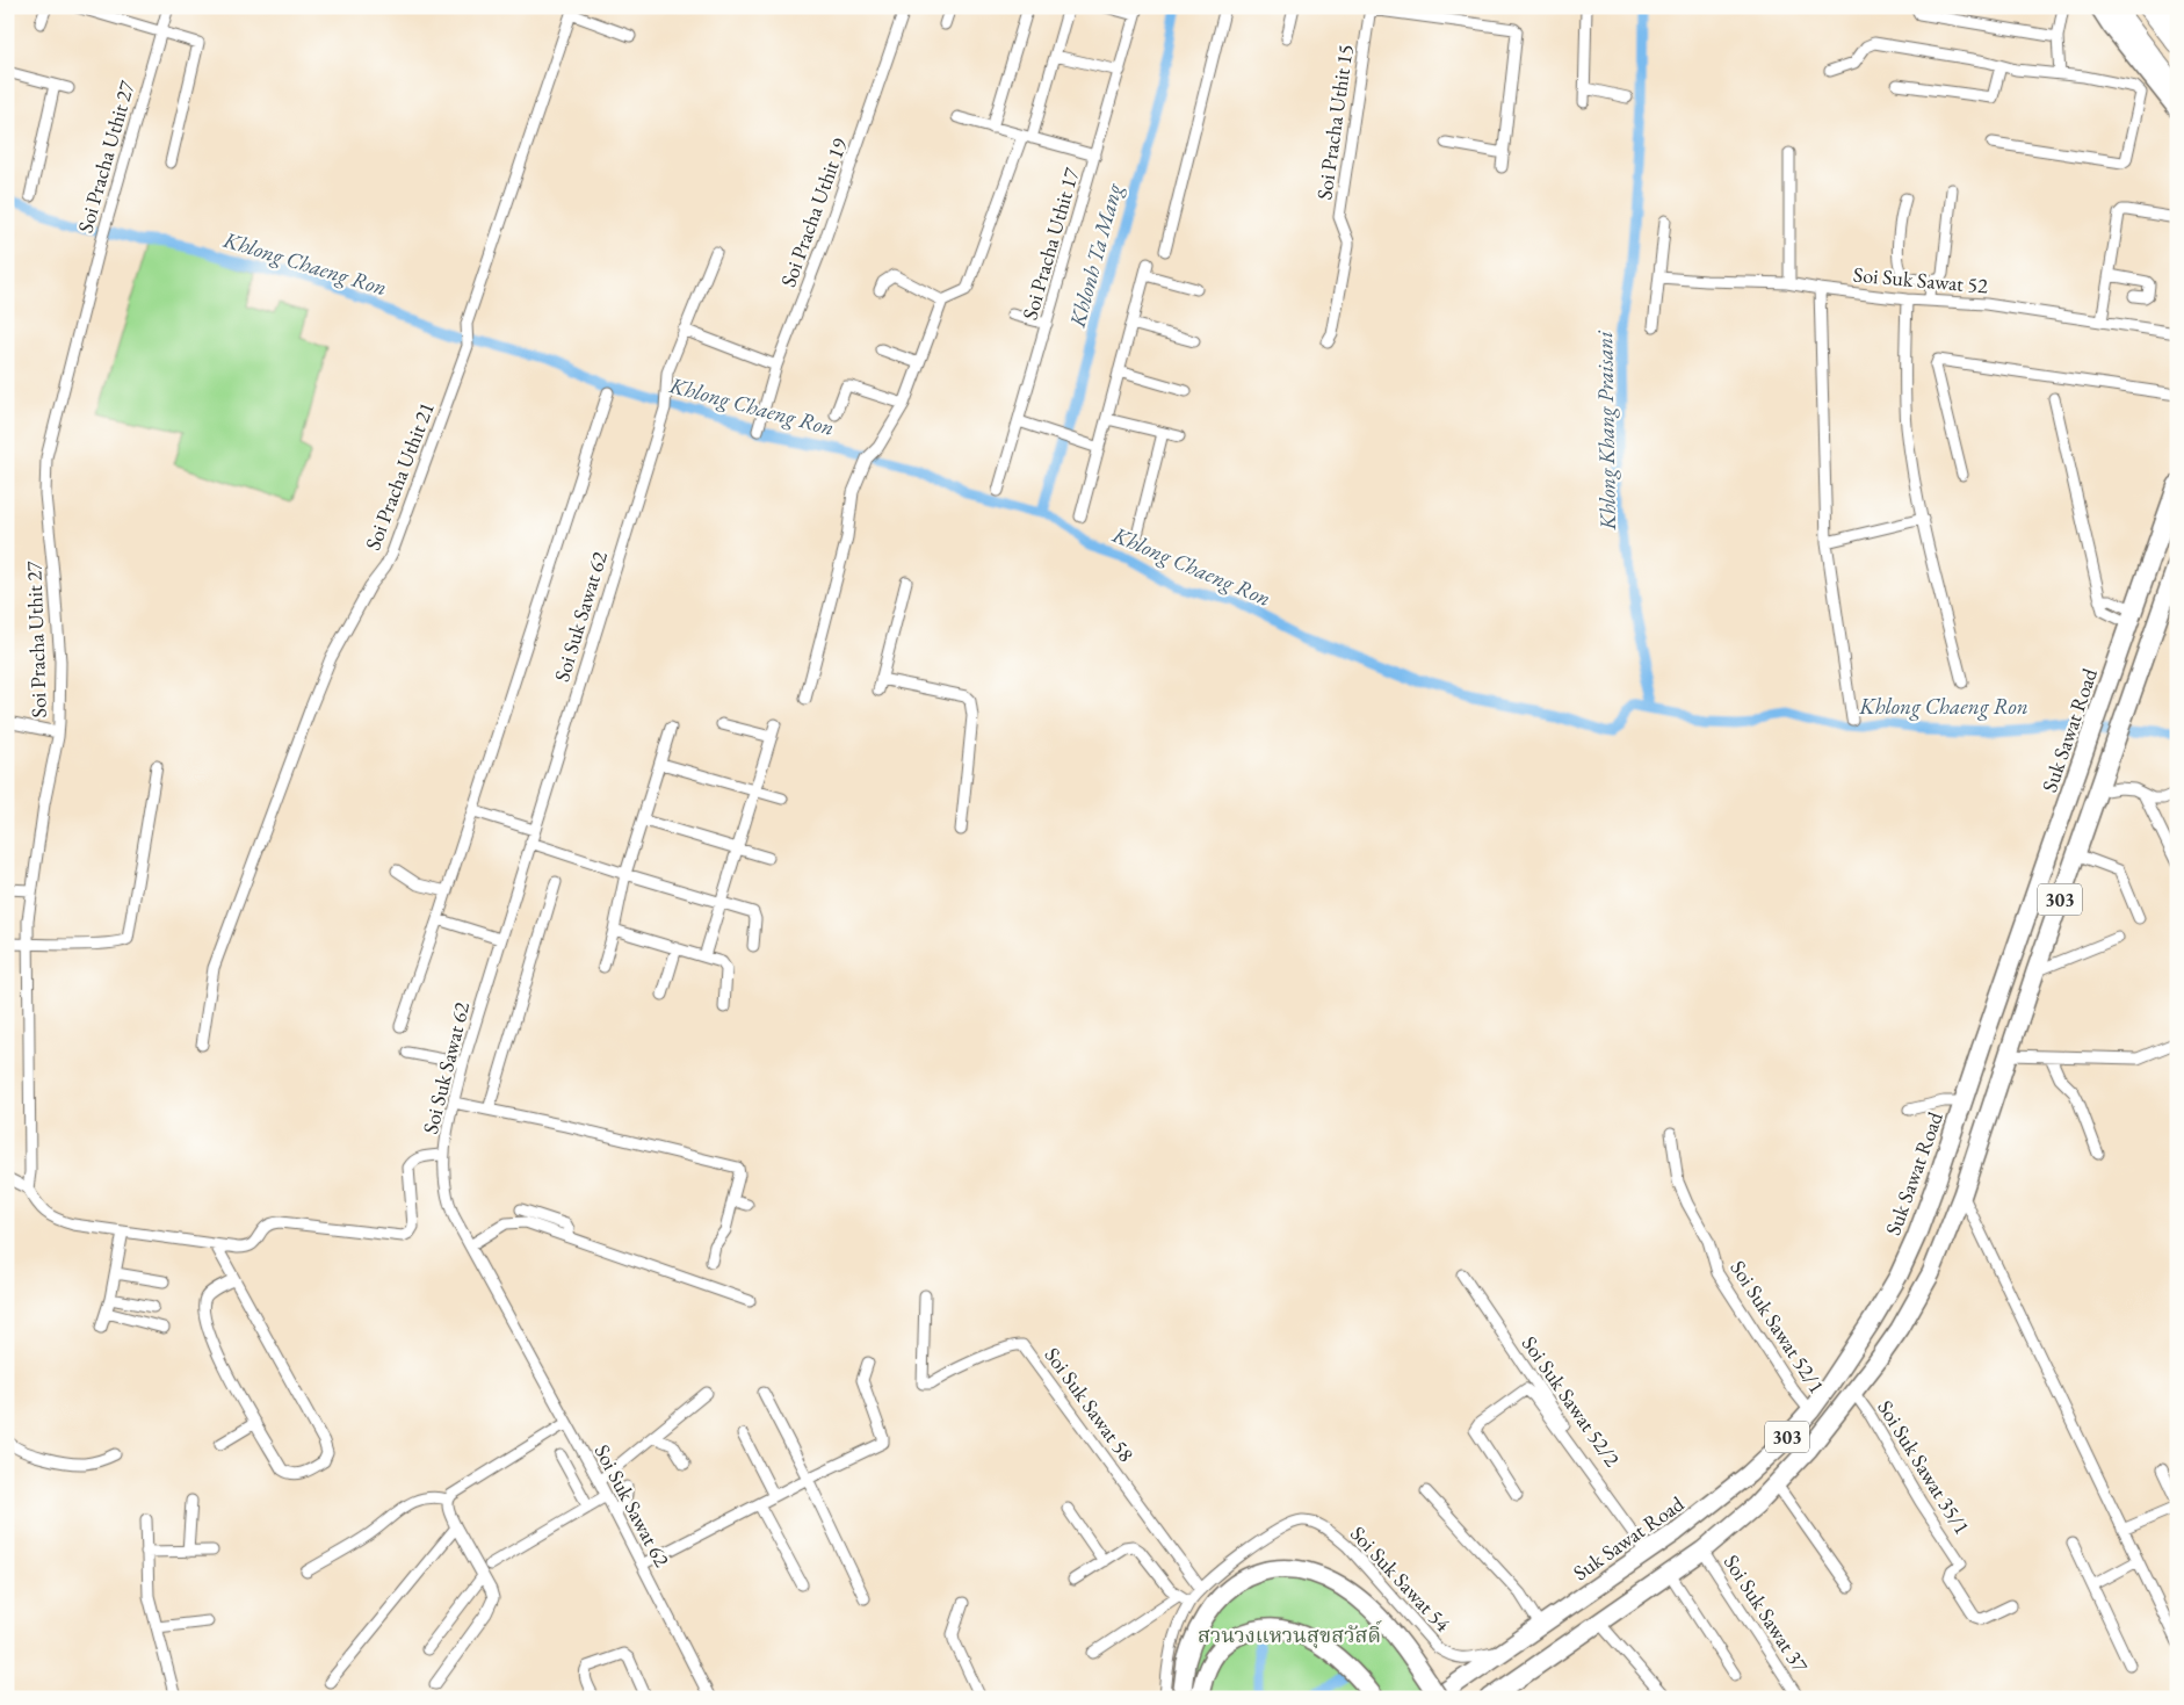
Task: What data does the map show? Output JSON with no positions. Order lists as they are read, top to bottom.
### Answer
{
  "streets": {
    "main road": ["Suk Sawat Road", "303"],
    "street": [
      "Soi Pracha Uthit 15",
      "Soi Pracha Uthit 27",
      "Soi Pracha Uthit 19",
      "Soi Pracha Uthit 17",
      "Soi Suk Sawat 52",
      "Soi Pracha Uthit 21",
      "Soi Suk Sawat 62",
      "Soi Suk Sawat 52/1",
      "Soi Suk Sawat 52/2",
      "Soi Suk Sawat 58",
      "Soi Suk Sawat 35/1",
      "Soi Suk Sawat 54",
      "Soi Suk Sawat 37"
    ]
  },
  "crossings": [
    ["Suk Sawat Road", "Soi Suk Sawat 52/1"],
    ["Suk Sawat Road", "Soi Suk Sawat 52/2"],
    ["Suk Sawat Road", "Soi Suk Sawat 54"],
    ["303", "Soi Suk Sawat 35/1"],
    ["303", "Soi Suk Sawat 37"],
    ["Soi Suk Sawat 58", "Soi Suk Sawat 54"]
  ],
  "water": ["Khlonh Ta Mang", "Khlong Chaeng Ron", "Khlong Khang Praisani"],
  "parks": ["สวนวงแหวนสุขสวัสดิ์"]
}
